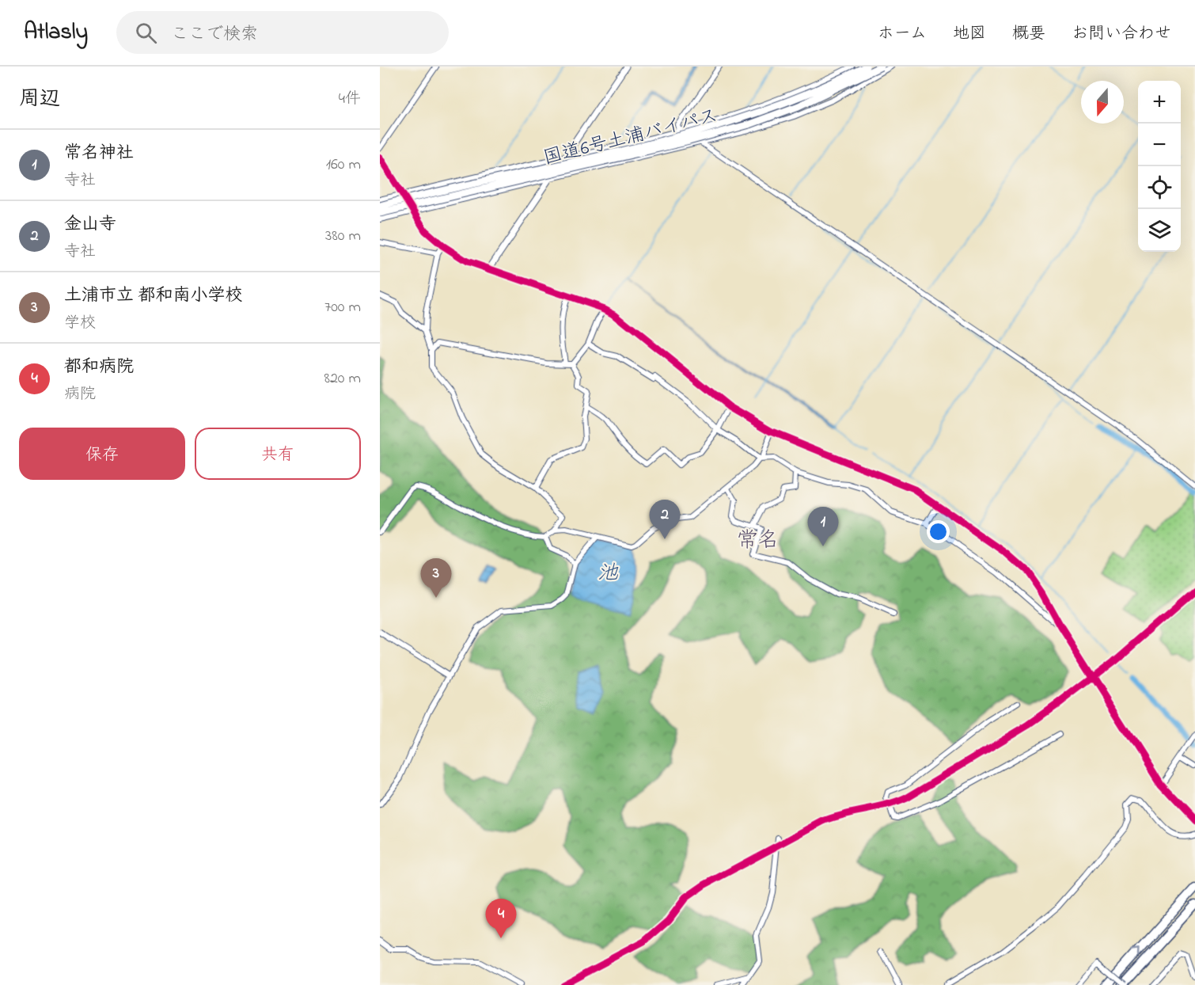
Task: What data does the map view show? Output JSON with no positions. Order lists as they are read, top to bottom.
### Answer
{
  "streets": {
    "highway": ["国道6号土浦バイパス"]
  },
  "districts": ["常名"],
  "water": ["池"],
  "north": "bottom",
  "page": {
    "header": "Atlasly",
    "search": "ここで検索",
    "nav": [
      "ホーム",
      "地図",
      "概要",
      "お問い合わせ"
    ],
    "heading": ["周辺", "4件"],
    "map_buttons": ["+", "−"],
    "list": [
      {
        "mark": "1",
        "name": "常名神社",
        "note": "寺社",
        "value": "160 m"
      },
      {
        "mark": "2",
        "name": "金山寺",
        "note": "寺社",
        "value": "380 m"
      },
      {
        "mark": "3",
        "name": "土浦市立 都和南小学校",
        "note": "学校",
        "value": "700 m"
      },
      {
        "mark": "4",
        "name": "都和病院",
        "note": "病院",
        "value": "820 m"
      }
    ],
    "buttons": ["保存", "共有"],
    "pins": [
      "2",
      "1",
      "3",
      "4"
    ]
  }
}
